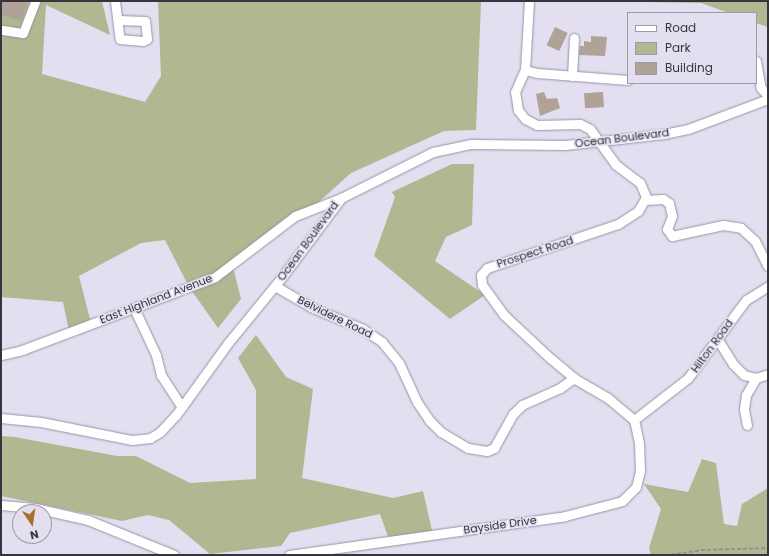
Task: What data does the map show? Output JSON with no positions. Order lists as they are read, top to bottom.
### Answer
{
  "streets": {
    "street": [
      "Ocean Boulevard",
      "Prospect Road",
      "East Highland Avenue",
      "Belvidere Road",
      "Hilton Road",
      "Bayside Drive"
    ]
  },
  "crossings": [
    ["Ocean Boulevard", "East Highland Avenue"],
    ["Ocean Boulevard", "Belvidere Road"],
    ["Prospect Road", "Belvidere Road"],
    ["Prospect Road", "Hilton Road"],
    ["Prospect Road", "Bayside Drive"],
    ["Hilton Road", "Bayside Drive"]
  ],
  "legend": ["Road", "Park", "Building"],
  "north": "bottom"
}
